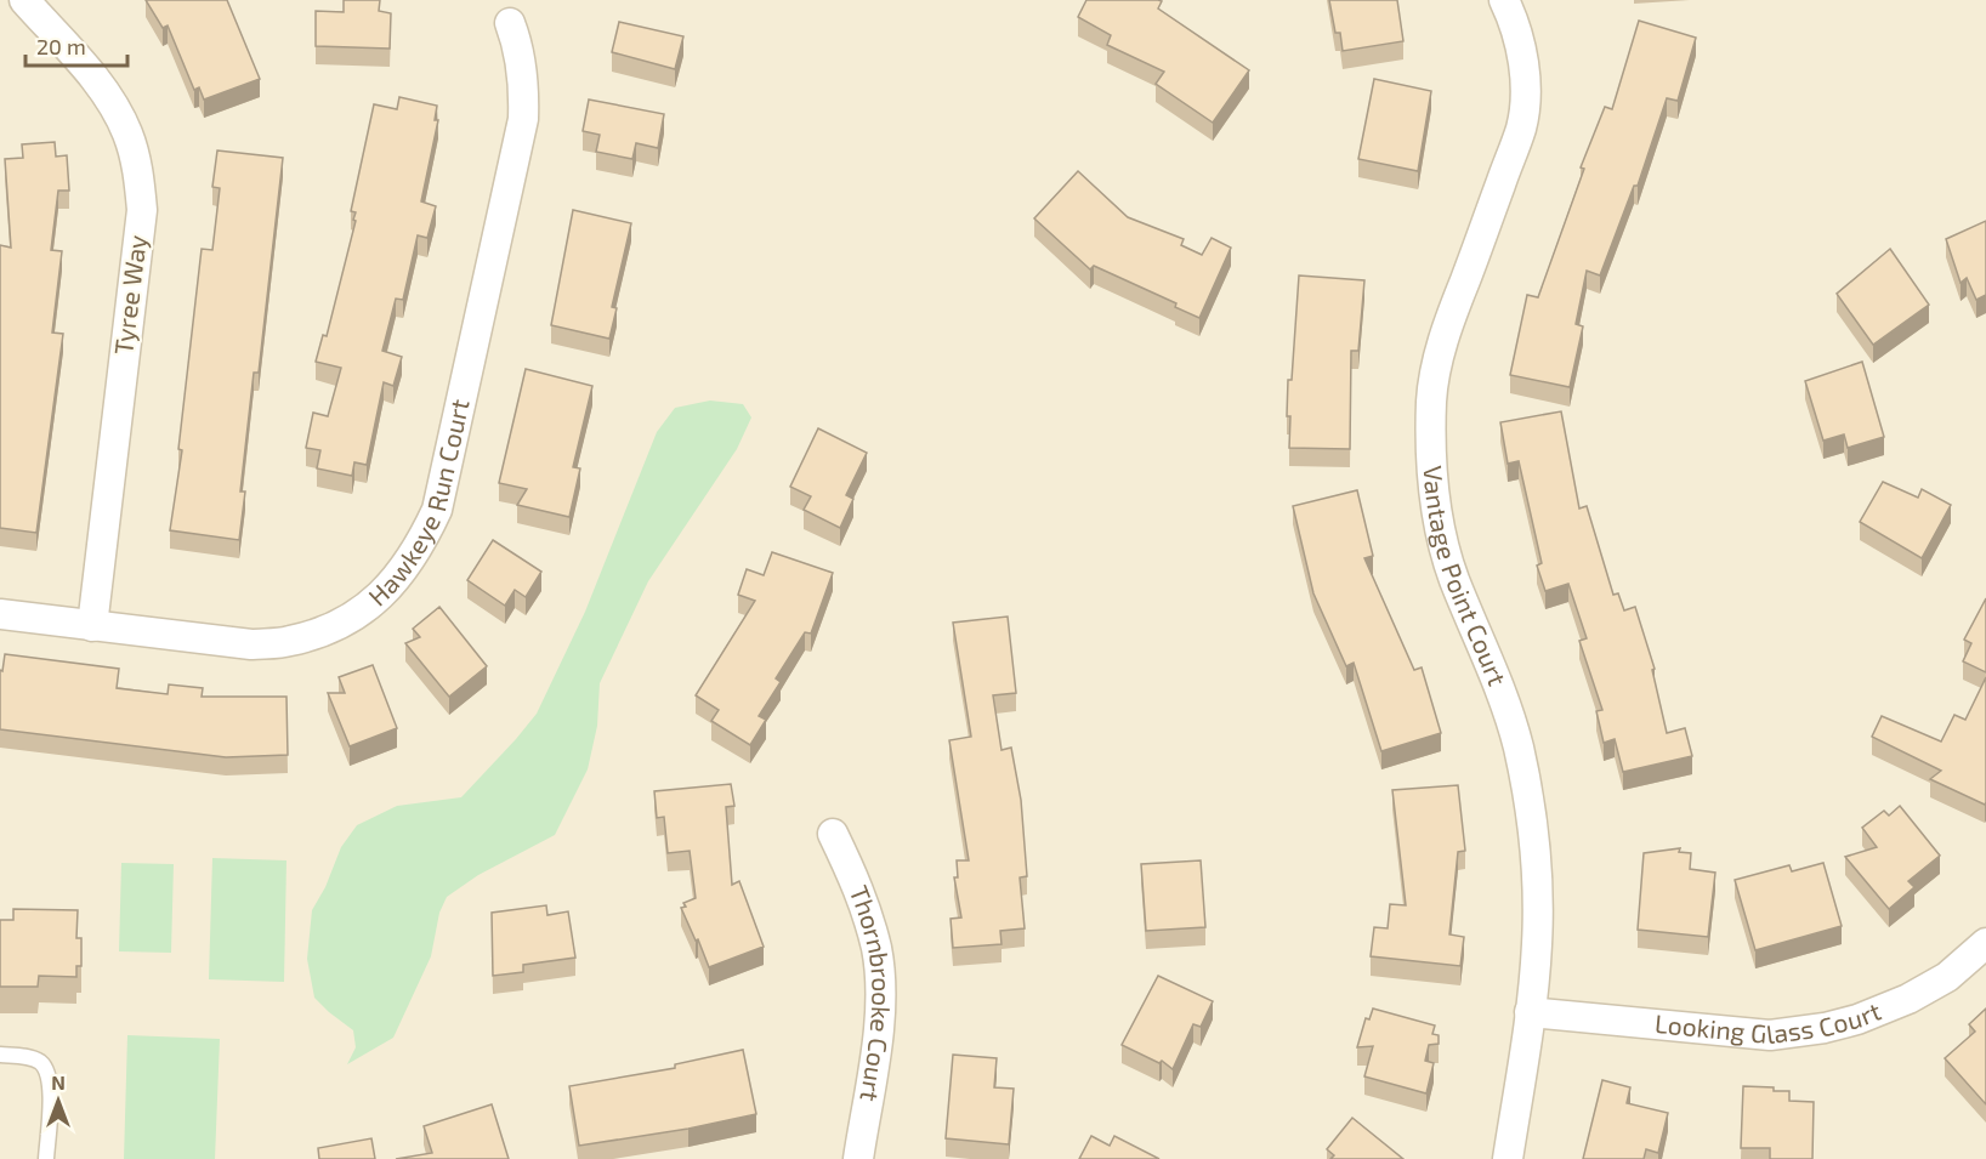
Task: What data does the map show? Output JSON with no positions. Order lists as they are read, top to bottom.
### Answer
{
  "streets": {
    "street": [
      "Tyree Way",
      "Hawkeye Run Court",
      "Vantage Point Court",
      "Thornbrooke Court",
      "Looking Glass Court"
    ]
  },
  "crossings": [
    ["Tyree Way", "Hawkeye Run Court"],
    ["Vantage Point Court", "Looking Glass Court"]
  ],
  "scale_bar": "20 m",
  "north": "top"
}
